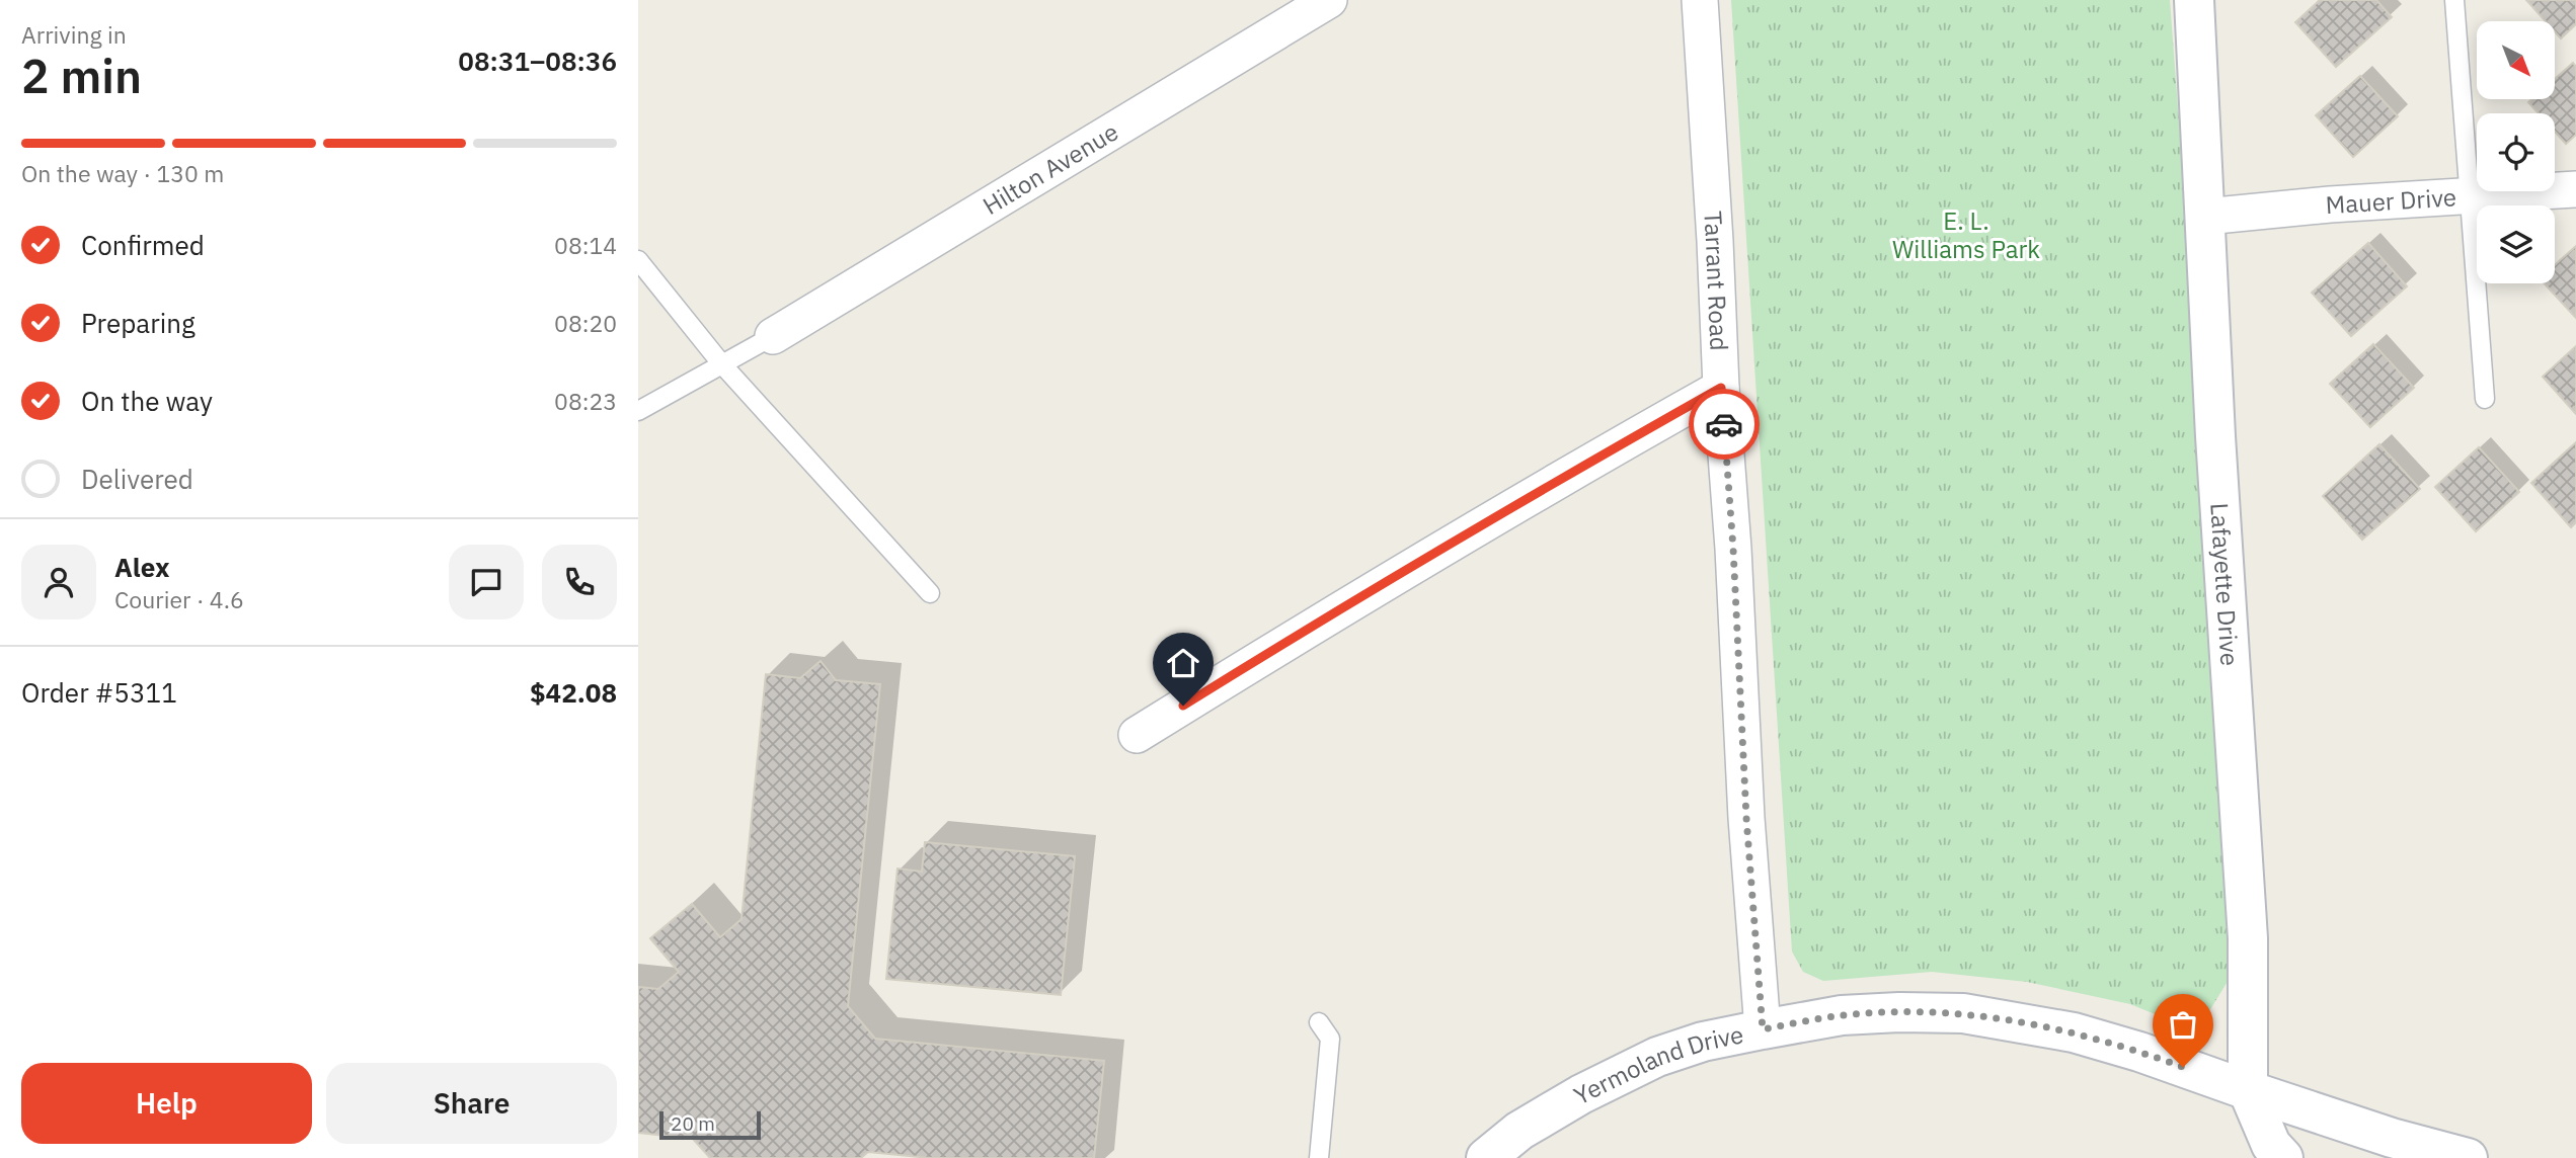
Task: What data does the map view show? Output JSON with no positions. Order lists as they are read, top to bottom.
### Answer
{
  "streets": {
    "street": [
      "Hilton Avenue",
      "Mauer Drive",
      "Tarrant Road",
      "Lafayette Drive",
      "Yermoland Drive"
    ]
  },
  "crossings": [
    ["Mauer Drive", "Lafayette Drive"],
    ["Tarrant Road", "Yermoland Drive"],
    ["Lafayette Drive", "Yermoland Drive"]
  ],
  "parks": ["E. L. Williams Park"],
  "scale_bar": "20 m",
  "north": "bottom right",
  "page": {
    "heading": ["2 min", "Arriving in", "08:31–08:36"],
    "panel": [
      "Alex",
      "Courier · 4.6",
      "Order #5311",
      "$42.08"
    ],
    "bar": "On the way · 130 m",
    "list": [
      ["Confirmed", "08:14"],
      ["Preparing", "08:20"],
      ["On the way", "08:23"],
      "Delivered"
    ],
    "buttons": ["Help", "Share"],
    "scale": "20 m"
  }
}
